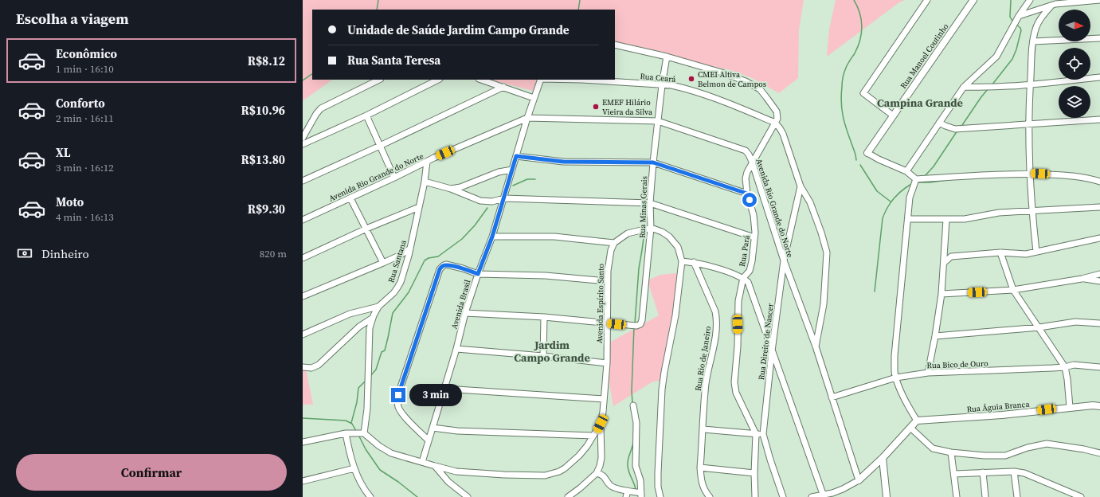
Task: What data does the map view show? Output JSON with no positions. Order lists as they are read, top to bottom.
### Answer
{
  "streets": {
    "street": [
      "Rua Manoel Coutinho",
      "Rua Ceará",
      "Avenida Rio Grande do Norte",
      "Rua Minas Gerais",
      "Rua Pará",
      "Rua Santana",
      "Avenida Espírito Santo",
      "Avenida Brasil",
      "Rua Direito de Nascer",
      "Rua Rio de Janeiro",
      "Rua Bico de Ouro",
      "Rua Águia Branca"
    ]
  },
  "crossings": [
    ["Rua Ceará", "Rua Minas Gerais"],
    ["Rua Ceará", "Rua Pará"],
    ["Avenida Rio Grande do Norte", "Rua Minas Gerais"],
    ["Avenida Rio Grande do Norte", "Rua Pará"],
    ["Avenida Rio Grande do Norte", "Rua Santana"],
    ["Avenida Rio Grande do Norte", "Avenida Brasil"],
    ["Avenida Rio Grande do Norte", "Rua Direito de Nascer"],
    ["Avenida Rio Grande do Norte", "Rua Bico de Ouro"],
    ["Rua Minas Gerais", "Avenida Espírito Santo"],
    ["Rua Santana", "Avenida Espírito Santo"],
    ["Avenida Espírito Santo", "Avenida Brasil"]
  ],
  "districts": ["Campina Grande", "Jardim Campo Grande"],
  "places": ["CMEI Altiva Belmon de Campos", "EMEF Hilário Vieira da Silva"],
  "north": "right",
  "page": {
    "heading": "Escolha a viagem",
    "banner": ["Unidade de Saúde Jardim Campo Grande", "Rua Santa Teresa"],
    "list": [
      {
        "name": "Econômico",
        "note": "1 min · 16:10",
        "value": "R$8.12"
      },
      {
        "name": "Conforto",
        "note": "2 min · 16:11",
        "value": "R$10.96"
      },
      {
        "name": "XL",
        "note": "3 min · 16:12",
        "value": "R$13.80"
      },
      {
        "name": "Moto",
        "note": "4 min · 16:13",
        "value": "R$9.30"
      }
    ],
    "pay": ["Dinheiro", "820 m"],
    "bubble": "3 min",
    "buttons": "Confirmar"
  }
}
